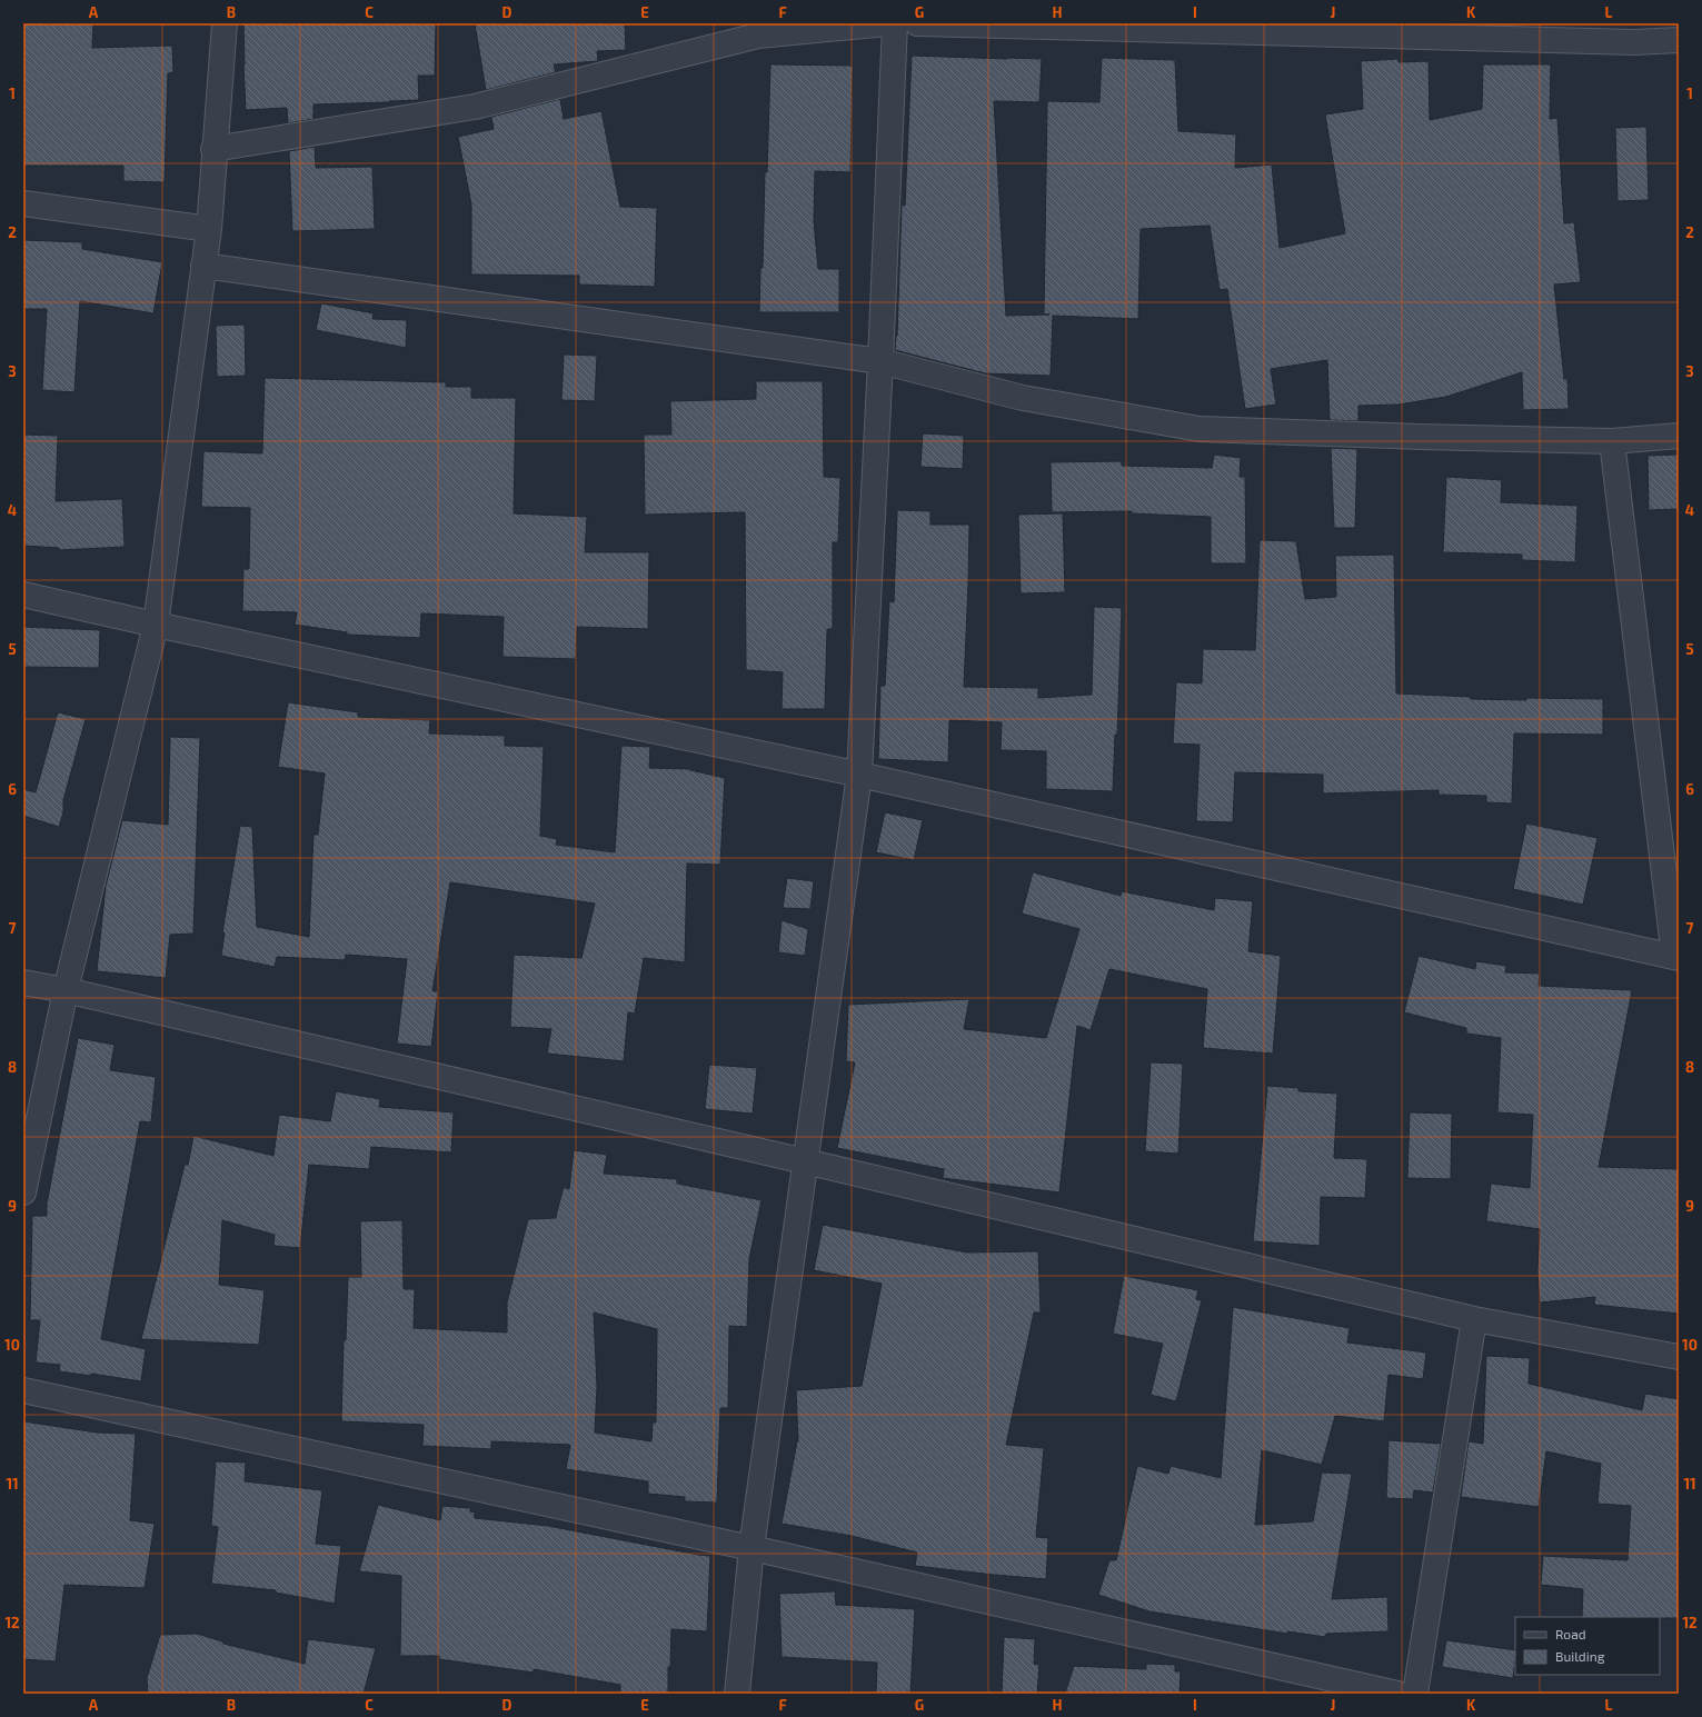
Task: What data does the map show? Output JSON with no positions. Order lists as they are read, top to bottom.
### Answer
{
  "legend": ["Road", "Building"],
  "grid": {
    "columns": [
      "A",
      "B",
      "C",
      "D",
      "E",
      "F",
      "G",
      "H",
      "I",
      "J",
      "K",
      "L"
    ],
    "rows": [
      "1",
      "2",
      "3",
      "4",
      "5",
      "6",
      "7",
      "8",
      "9",
      "10",
      "11",
      "12"
    ]
  }
}
